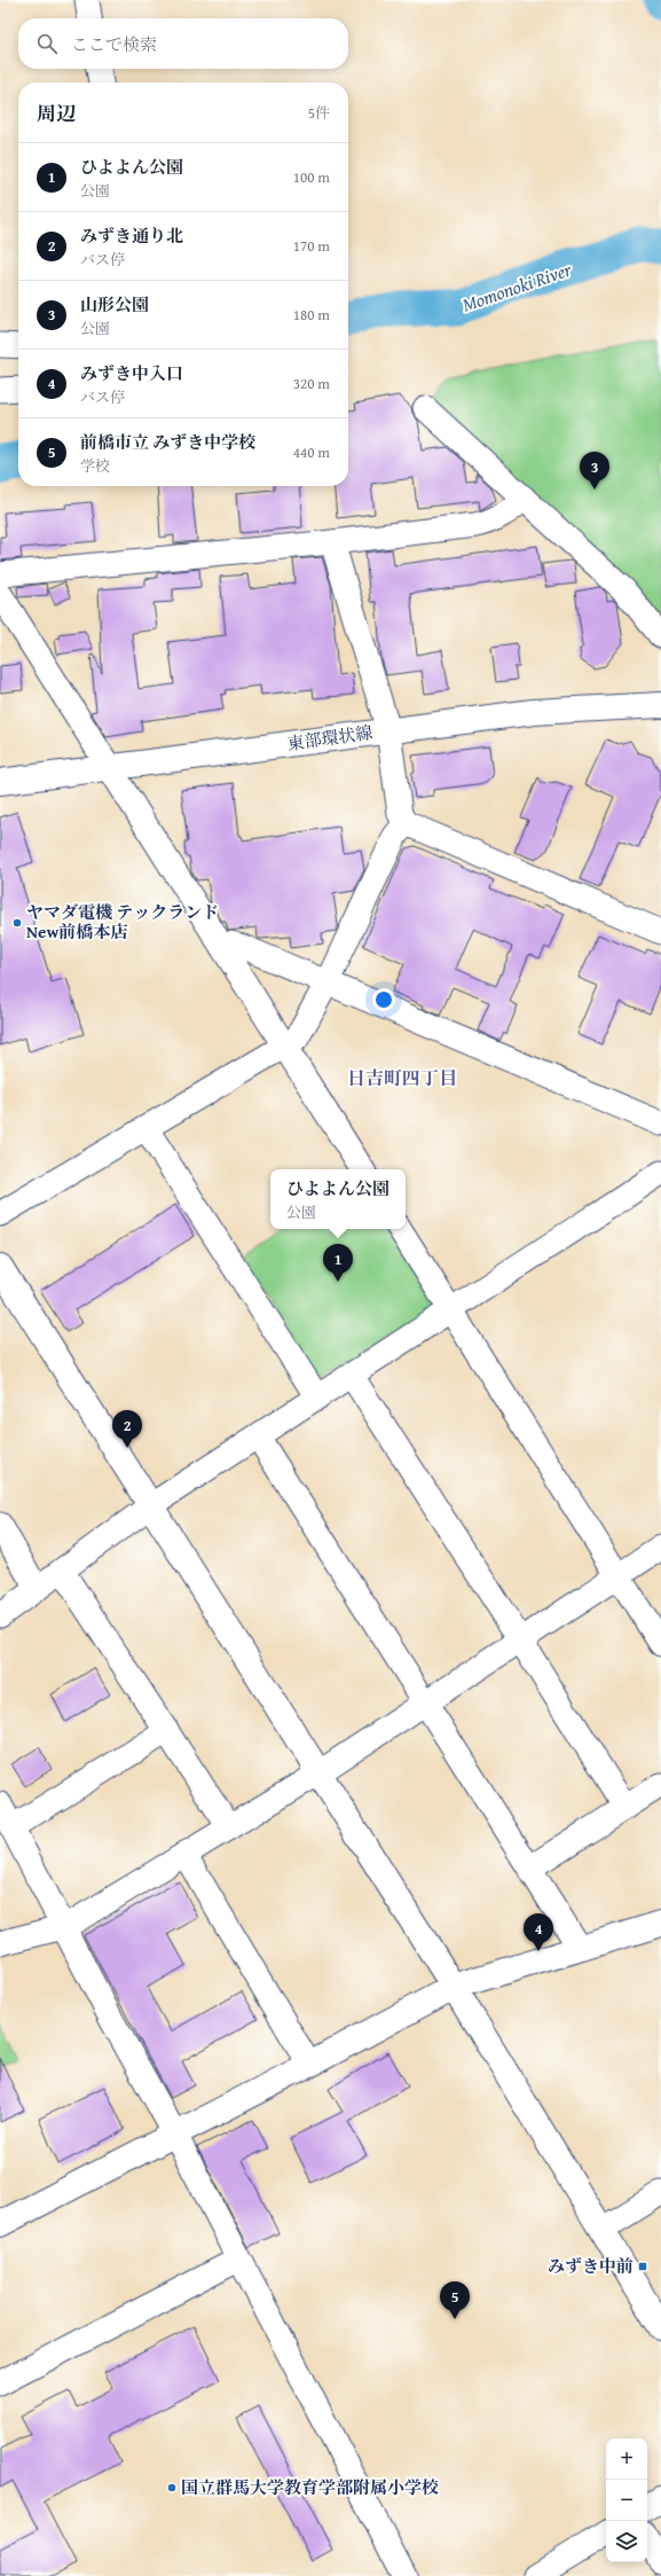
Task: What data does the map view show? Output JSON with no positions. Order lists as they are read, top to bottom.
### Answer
{
  "streets": {
    "street": ["東部環状線"]
  },
  "districts": ["日吉町四丁目"],
  "water": ["Momonoki River"],
  "places": {
    "other": ["ヤマダ電機 テックランド New前橋本店", "国立群馬大学教育学部附属小学校"],
    "transit": ["みずき中前"]
  },
  "page": {
    "search": "ここで検索",
    "heading": ["周辺", "5件"],
    "list": [
      {
        "mark": "1",
        "name": "ひよよん公園",
        "note": "公園",
        "value": "100 m"
      },
      {
        "mark": "2",
        "name": "みずき通り北",
        "note": "バス停",
        "value": "170 m"
      },
      {
        "mark": "3",
        "name": "山形公園",
        "note": "公園",
        "value": "180 m"
      },
      {
        "mark": "4",
        "name": "みずき中入口",
        "note": "バス停",
        "value": "320 m"
      },
      {
        "mark": "5",
        "name": "前橋市立 みずき中学校",
        "note": "学校",
        "value": "440 m"
      }
    ],
    "pins": [
      "3",
      "1",
      "2",
      "4",
      "5"
    ],
    "popup": ["ひよよん公園", "公園"],
    "map_buttons": ["+", "−"]
  }
}
